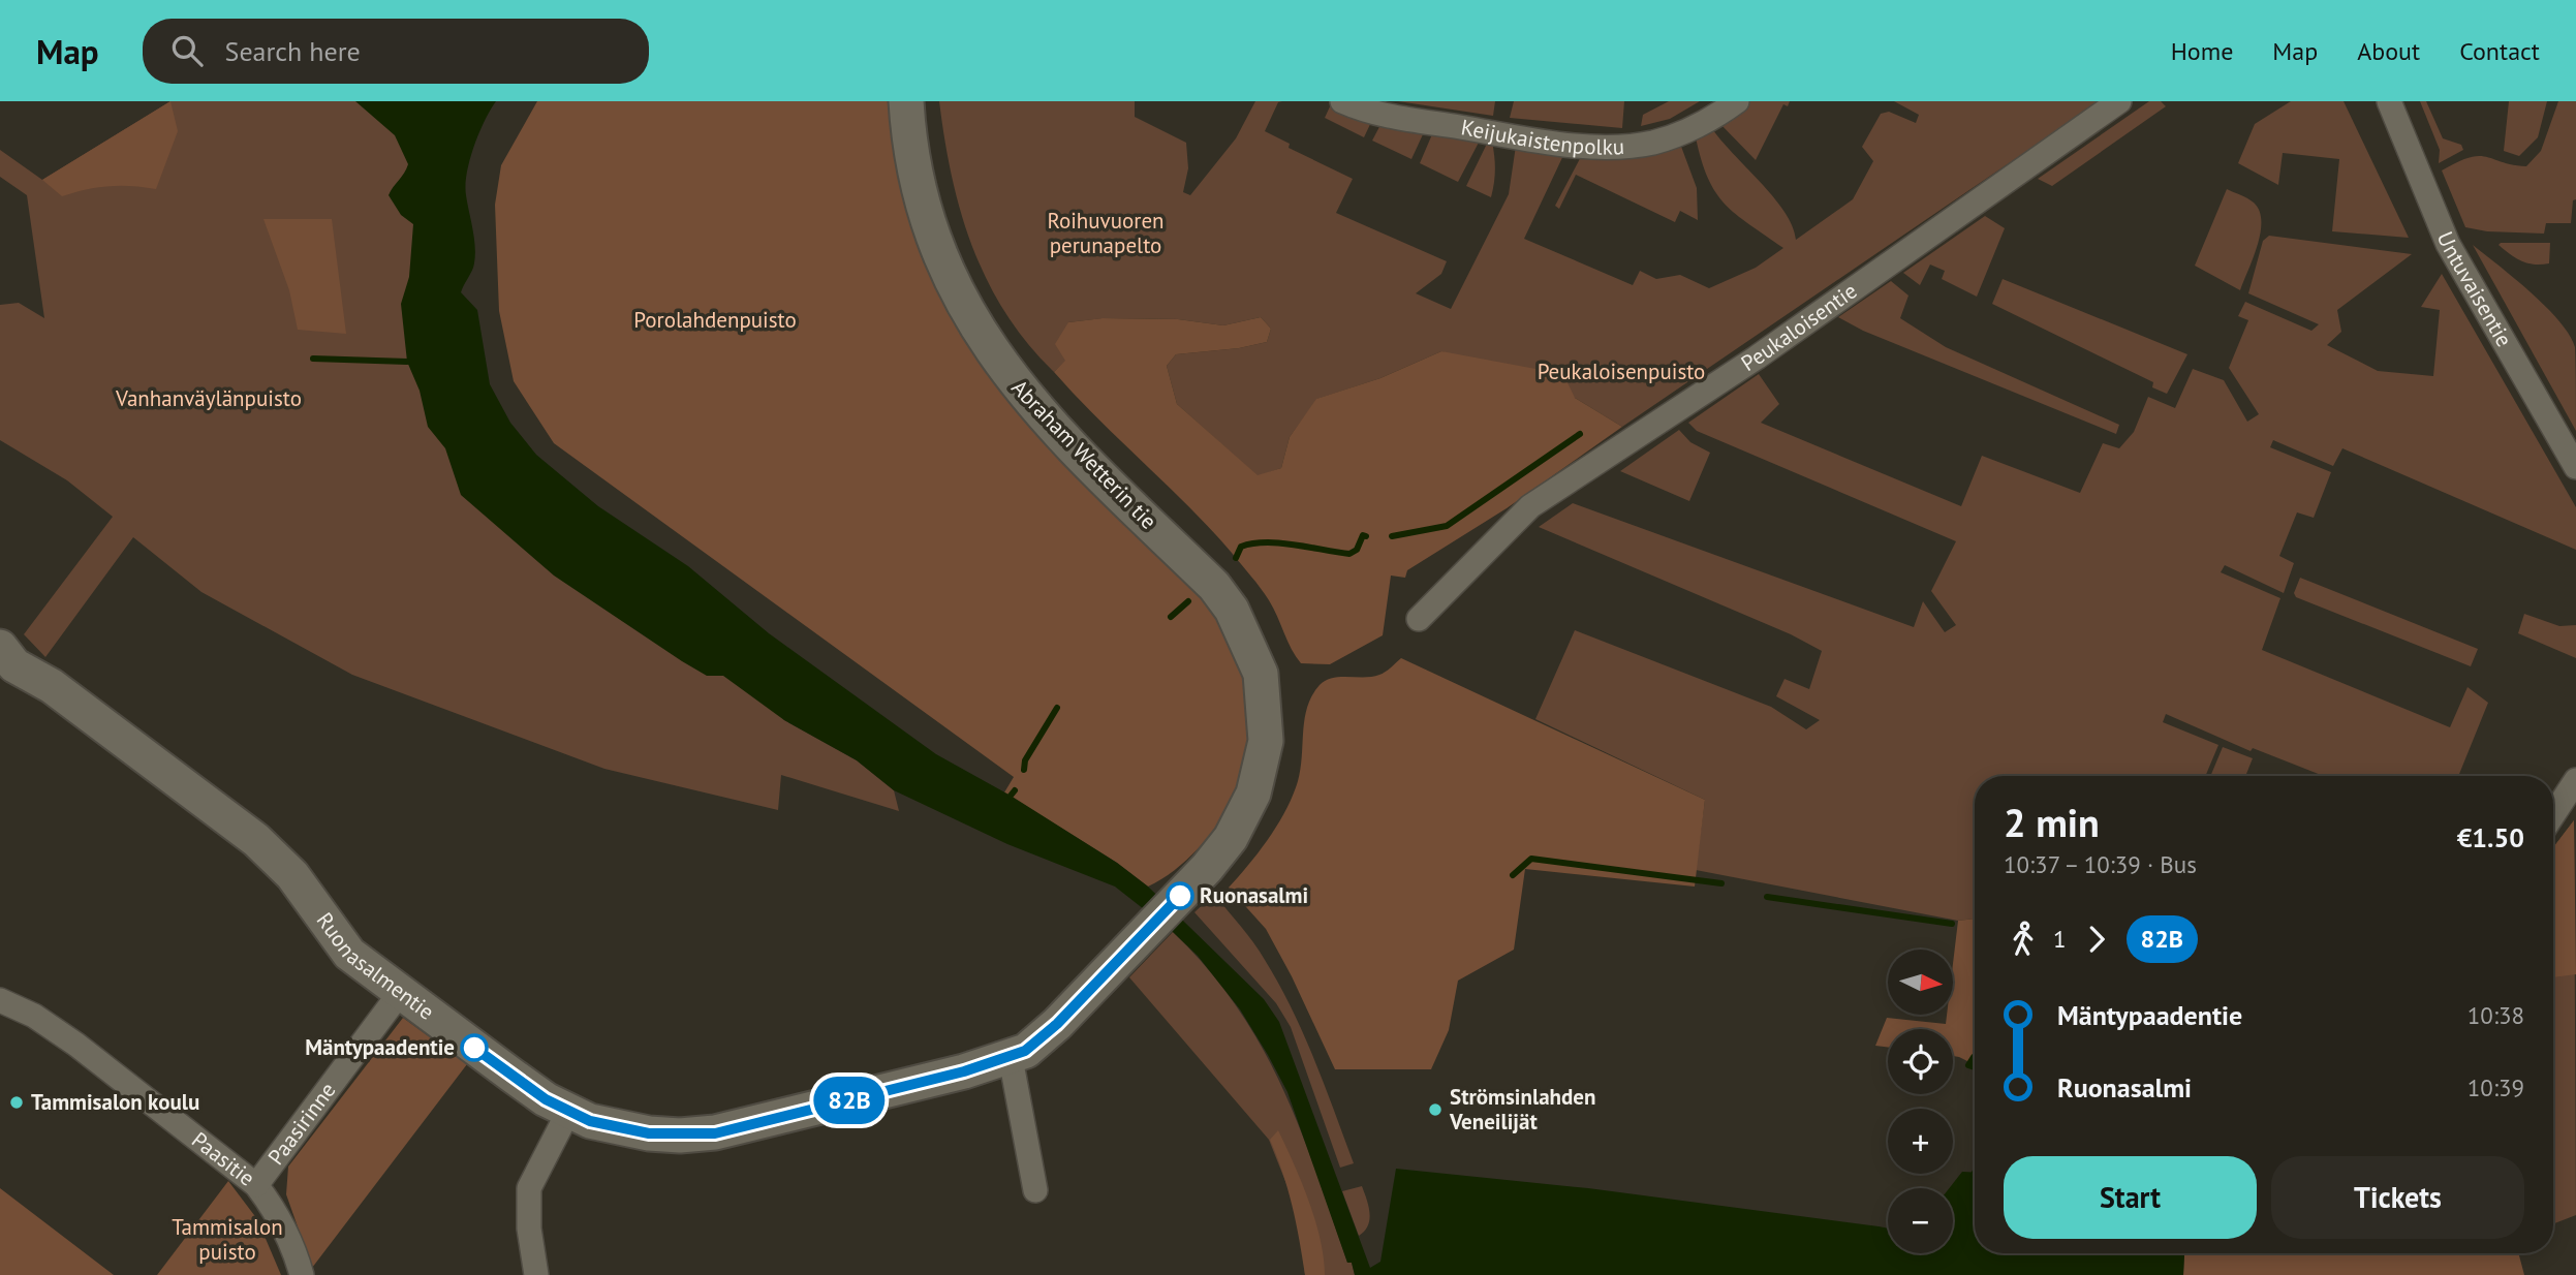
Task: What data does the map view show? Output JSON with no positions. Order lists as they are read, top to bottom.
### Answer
{
  "streets": {
    "street": [
      "Keijukaistenpolku",
      "Untuvaisentie",
      "Peukaloisentie",
      "Abraham Wetterin tie",
      "Ruonasalmentie",
      "Paasirinne",
      "Paasitie"
    ]
  },
  "crossings": [
    ["Abraham Wetterin tie", "Ruonasalmentie"],
    ["Ruonasalmentie", "Paasirinne"],
    ["Paasirinne", "Paasitie"]
  ],
  "parks": [
    "Roihuvuoren perunapelto",
    "Porolahdenpuisto",
    "Peukaloisenpuisto",
    "Vanhanväylänpuisto",
    "Tammisalon puisto"
  ],
  "places": [
    "Ruonasalmi",
    "Mäntypaadentie",
    "Tammisalon koulu",
    "Strömsinlahden Veneilijät"
  ],
  "lines": ["bus line 82B"],
  "north": "right",
  "page": {
    "header": "Map",
    "search": "Search here",
    "nav": [
      "Home",
      "Map",
      "About",
      "Contact"
    ],
    "on_map": "82B",
    "heading": ["2 min", "10:37 – 10:39 · Bus", "€1.50"],
    "legs": ["1", "82B"],
    "map_buttons": ["+", "−"],
    "list": [
      {
        "name": "Mäntypaadentie",
        "value": "10:38"
      },
      {
        "name": "Ruonasalmi",
        "value": "10:39"
      }
    ],
    "buttons": ["Start", "Tickets"]
  }
}
